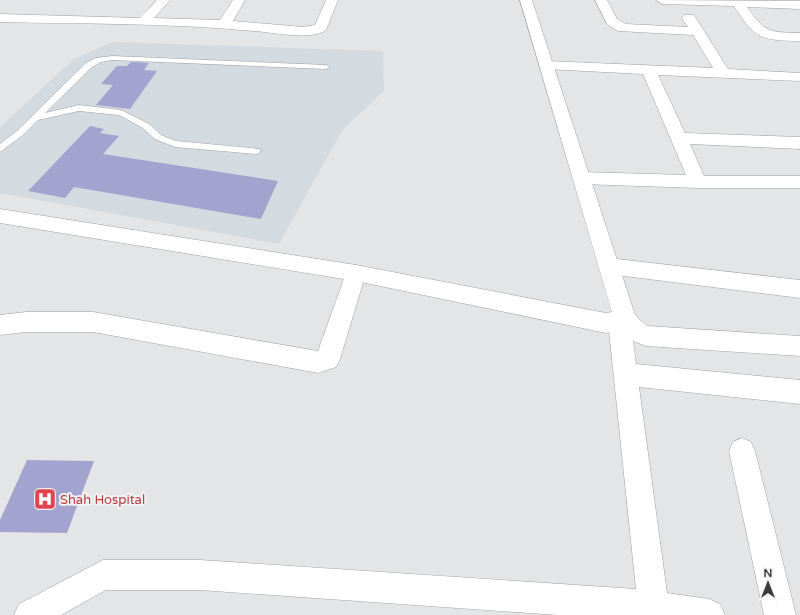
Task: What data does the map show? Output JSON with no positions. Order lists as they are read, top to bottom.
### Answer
{
  "places": {
    "hospital": ["Shah Hospital"]
  },
  "north": "top"
}
